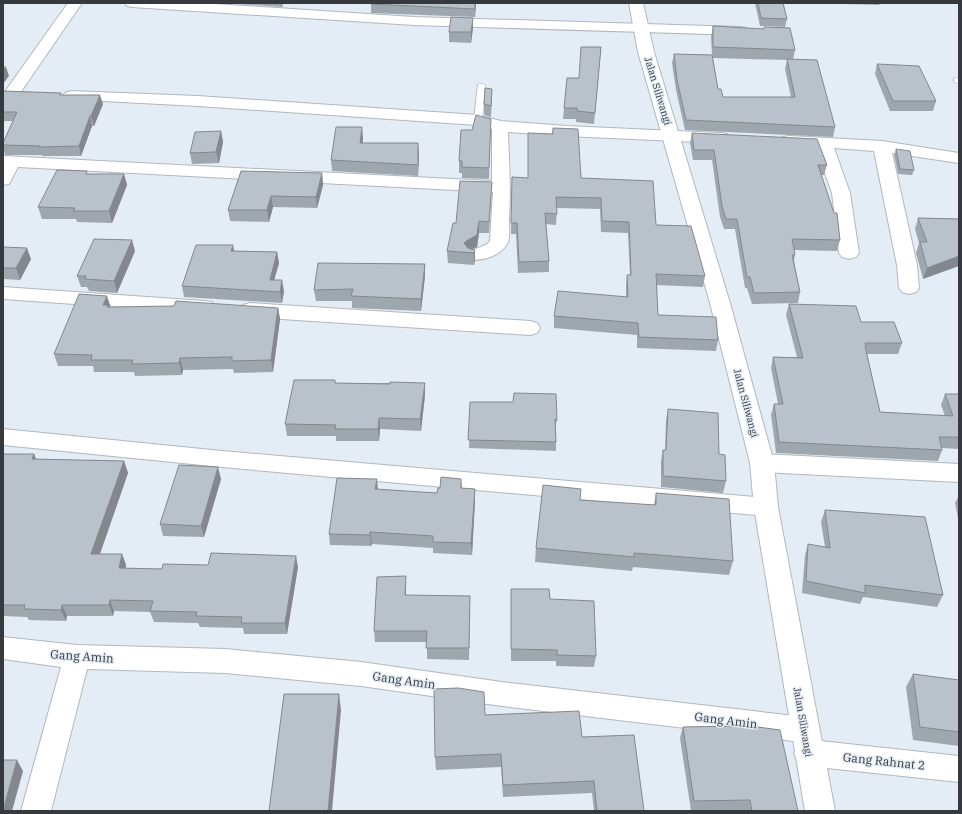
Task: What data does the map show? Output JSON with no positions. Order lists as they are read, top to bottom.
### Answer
{
  "streets": {
    "street": ["Jalan Siliwangi", "Gang Amin", "Gang Rahnat 2"]
  },
  "crossings": [
    ["Jalan Siliwangi", "Gang Amin"],
    ["Jalan Siliwangi", "Gang Rahnat 2"],
    ["Gang Amin", "Gang Rahnat 2"]
  ]
}
